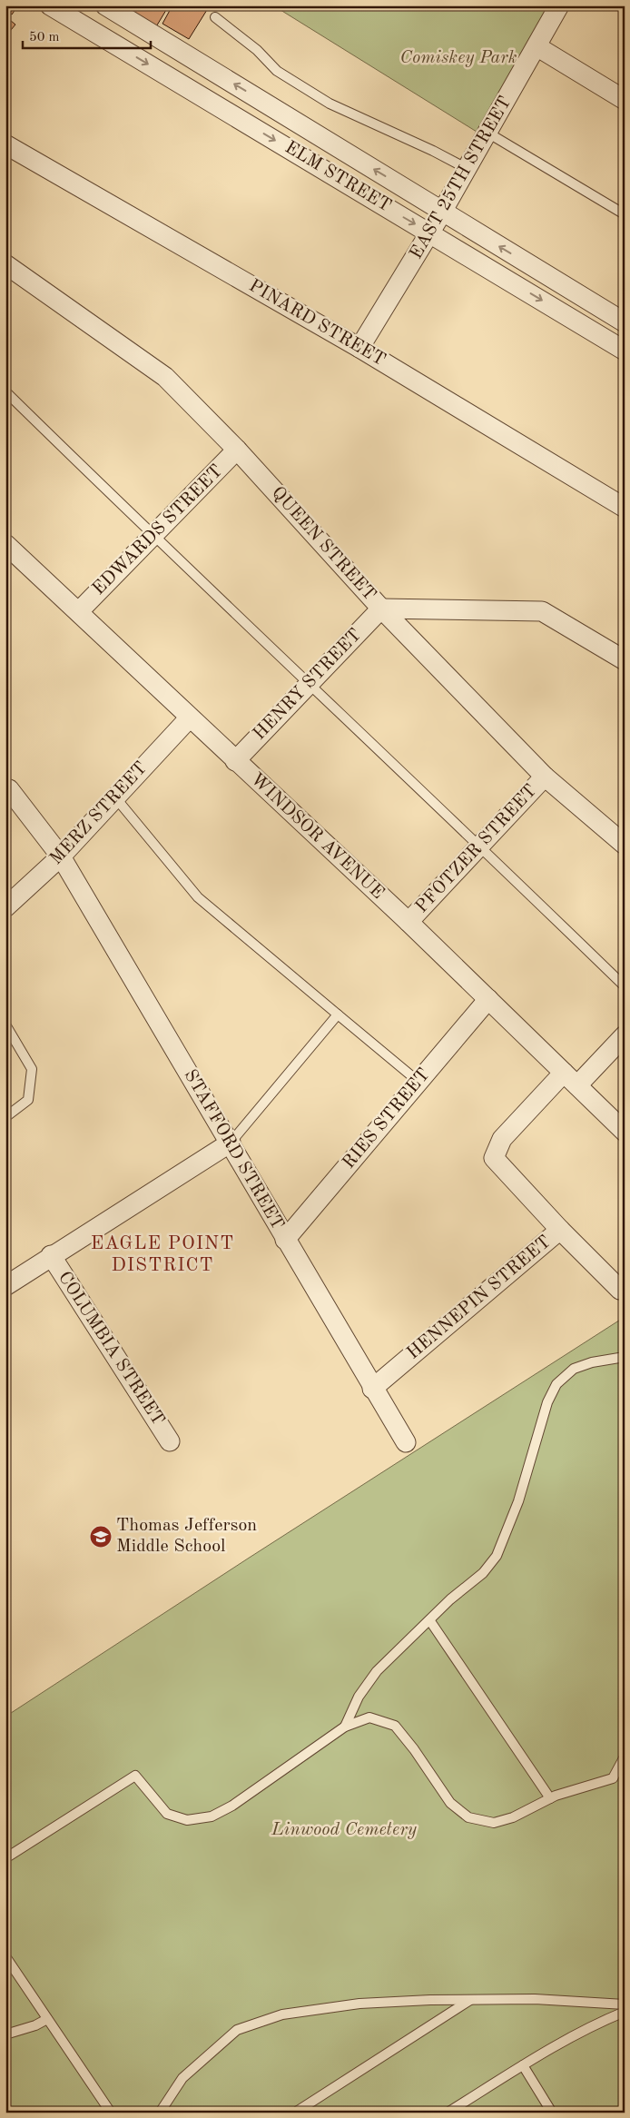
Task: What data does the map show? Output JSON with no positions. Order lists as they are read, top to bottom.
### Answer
{
  "streets": {
    "street": [
      "ELM STREET",
      "EAST 25TH STREET",
      "PINARD STREET",
      "EDWARDS STREET",
      "QUEEN STREET",
      "HENRY STREET",
      "MERZ STREET",
      "WINDSOR AVENUE",
      "PFOTZER STREET",
      "RIES STREET",
      "STAFFORD STREET",
      "HENNEPIN STREET",
      "COLUMBIA STREET"
    ]
  },
  "crossings": [
    ["ELM STREET", "EAST 25TH STREET"],
    ["EAST 25TH STREET", "PINARD STREET"],
    ["EDWARDS STREET", "QUEEN STREET"],
    ["EDWARDS STREET", "WINDSOR AVENUE"],
    ["QUEEN STREET", "HENRY STREET"],
    ["QUEEN STREET", "PFOTZER STREET"],
    ["HENRY STREET", "WINDSOR AVENUE"],
    ["MERZ STREET", "WINDSOR AVENUE"],
    ["MERZ STREET", "STAFFORD STREET"],
    ["WINDSOR AVENUE", "PFOTZER STREET"],
    ["WINDSOR AVENUE", "RIES STREET"],
    ["RIES STREET", "STAFFORD STREET"],
    ["STAFFORD STREET", "HENNEPIN STREET"]
  ],
  "districts": ["EAGLE POINT DISTRICT"],
  "parks": ["Comiskey Park", "Linwood Cemetery"],
  "places": {
    "school or university": ["Thomas Jefferson Middle School"]
  },
  "scale_bar": "50 m"
}
